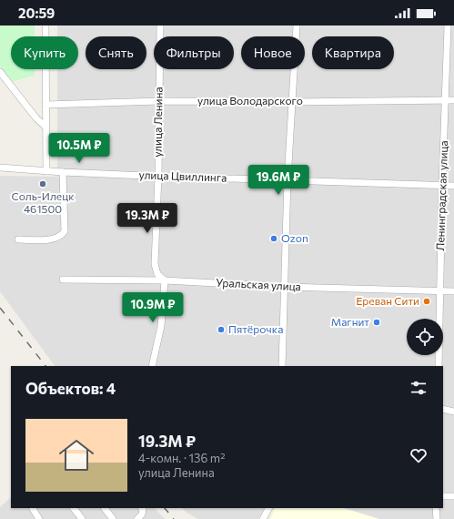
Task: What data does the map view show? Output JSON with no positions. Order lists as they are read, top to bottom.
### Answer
{
  "streets": {
    "street": [
      "улица Володарского",
      "улица Ленина",
      "улица Цвиллинга",
      "Ленинградская улица",
      "Уральская улица"
    ]
  },
  "crossings": [
    ["улица Володарского", "улица Ленина"],
    ["улица Володарского", "Ленинградская улица"],
    ["улица Ленина", "улица Цвиллинга"],
    ["улица Ленина", "Уральская улица"],
    ["улица Цвиллинга", "Ленинградская улица"],
    ["Ленинградская улица", "Уральская улица"]
  ],
  "places": [
    "Соль-Илецк 461500",
    "Ozon",
    "Ереван Сити",
    "Магнит",
    "Пятёрочка"
  ],
  "page": {
    "status": "20:59",
    "chip": [
      "Купить",
      "Снять",
      "Фильтры",
      "Новое",
      "Квартира"
    ],
    "price": [
      "10.5M ₽",
      "19.6M ₽",
      "19.3M ₽",
      "10.9M ₽"
    ],
    "heading": "Объектов: 4",
    "list": [
      {
        "name": "19.3M ₽",
        "note": "4-комн. · 136 m² · улица Ленина"
      }
    ]
  }
}
